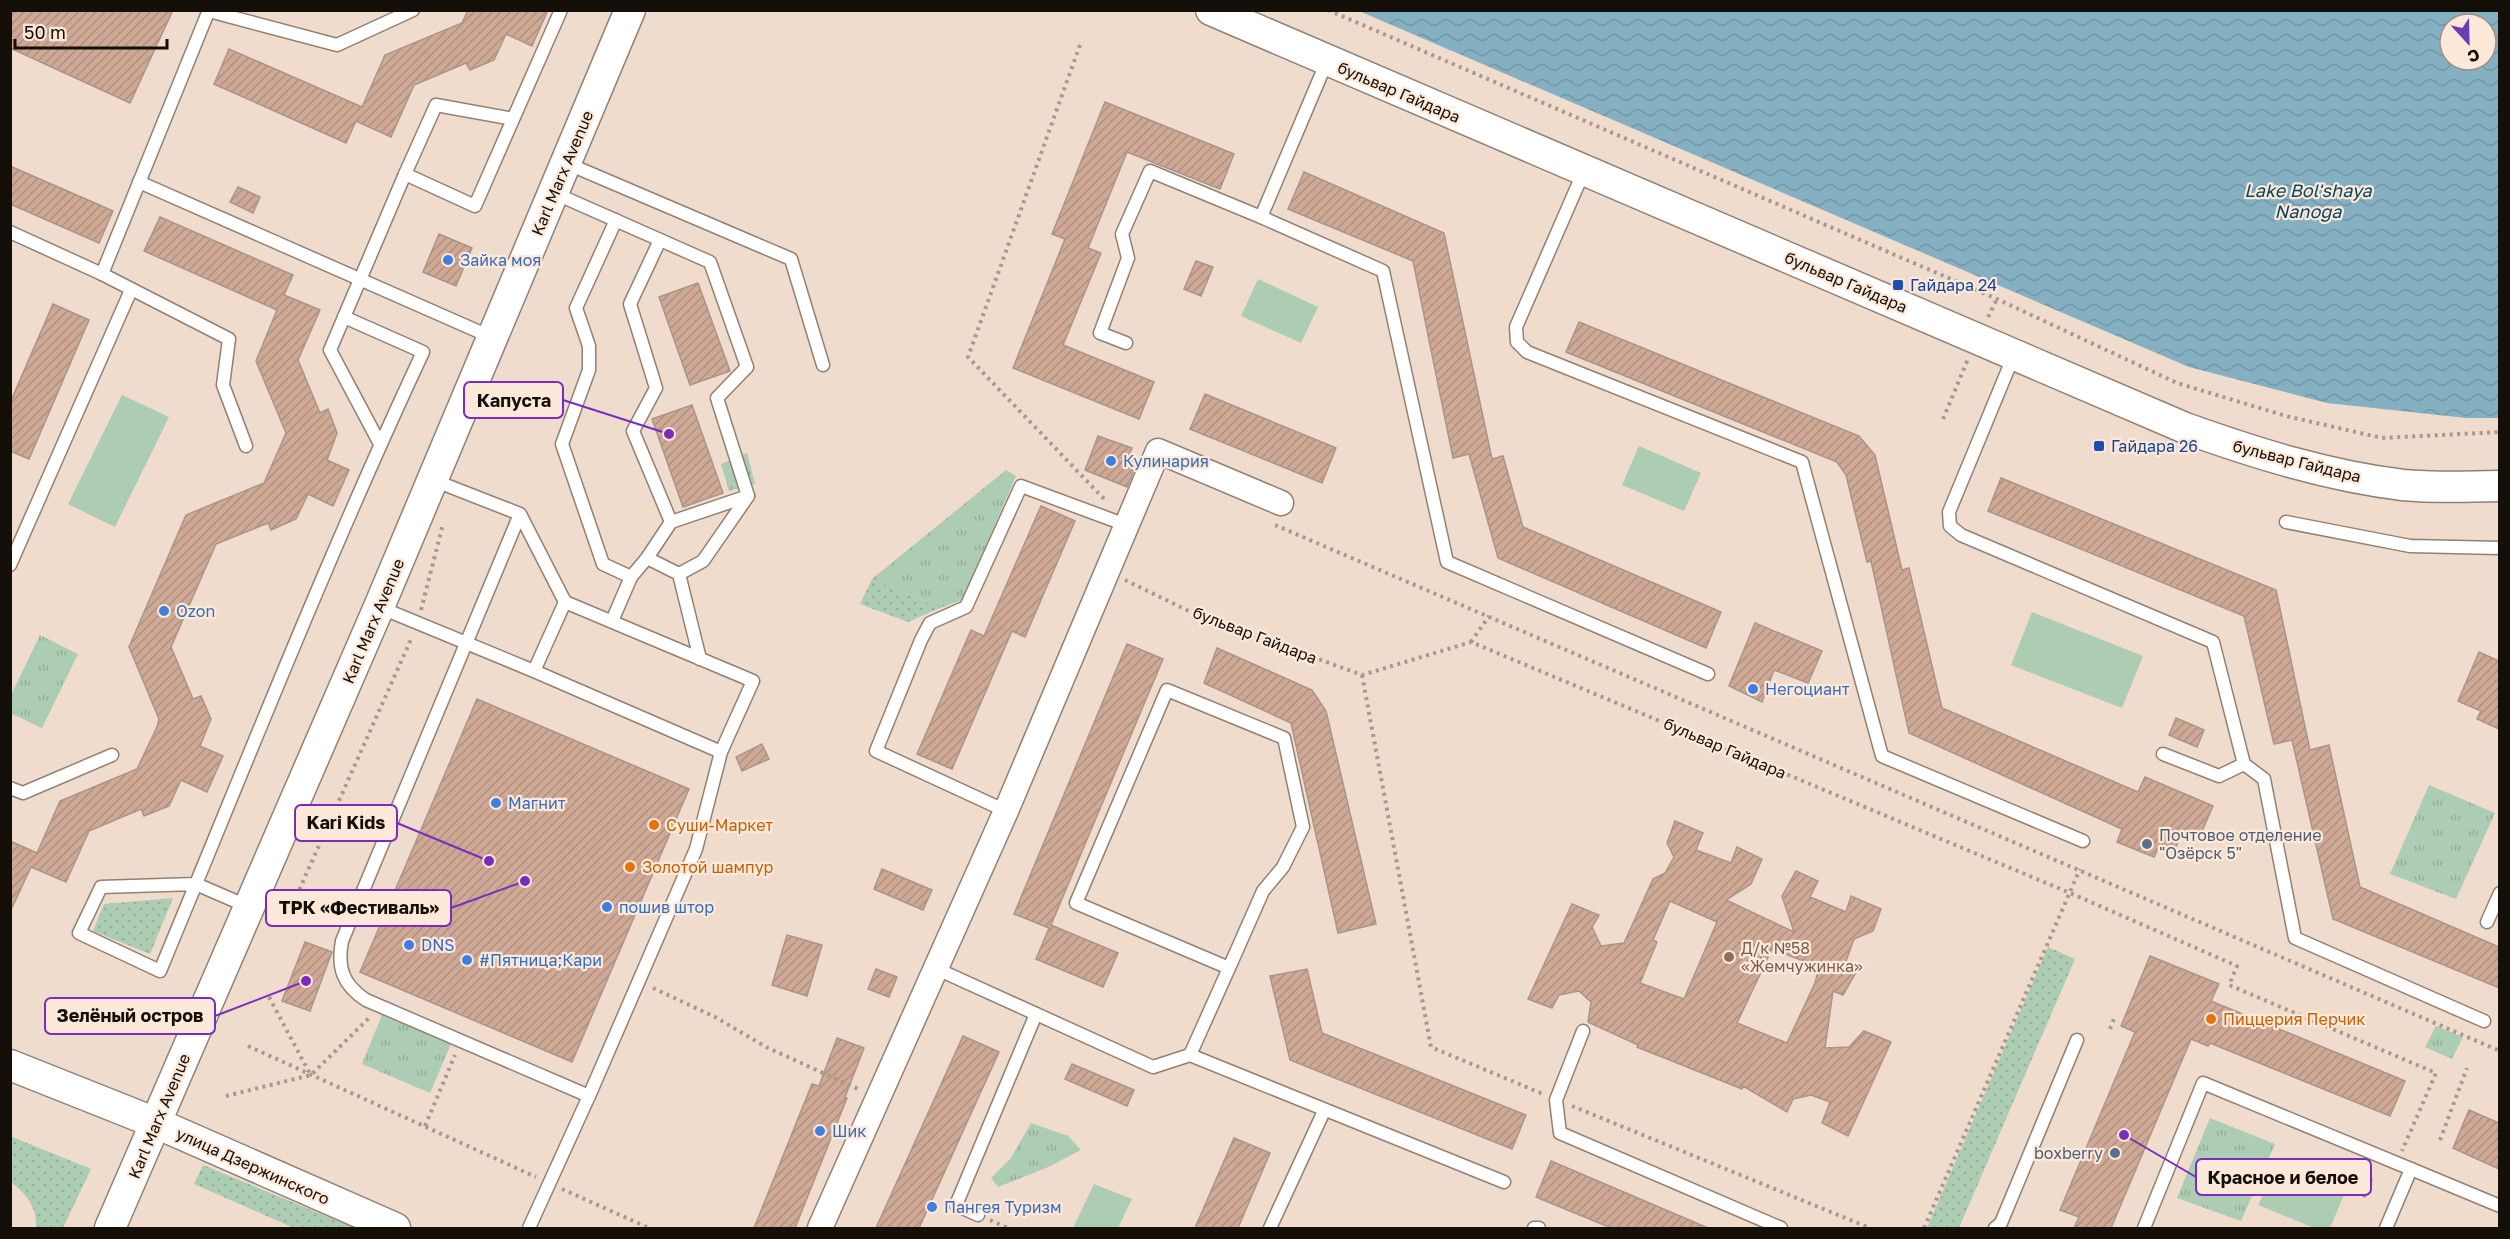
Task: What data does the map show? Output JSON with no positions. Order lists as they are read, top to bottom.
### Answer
{
  "streets": {
    "street": ["бульвар Гайдара", "Karl Marx Avenue", "улица Дзержинского"]
  },
  "crossings": [
    ["Karl Marx Avenue", "улица Дзержинского"]
  ],
  "water": ["Lake Bol'shaya Nanoga"],
  "places": {
    "other": [
      "Зайка моя",
      "Капуста",
      "Кулинария",
      "Ozon",
      "Негоциант",
      "Магнит",
      "Суши-Маркет",
      "Почтовое отделение \"Озёрск 5\"",
      "Kari Kids",
      "Золотой шампур",
      "ТРК «Фестиваль»",
      "пошив штор",
      "DNS",
      "Д/к №58 «Жемчужинка»",
      "#Пятница;Кари",
      "Зелёный остров",
      "Пиццерия Перчик",
      "Шик",
      "Красное и белое",
      "boxberry",
      "Пангея Туризм"
    ],
    "transit": ["Гайдара 24", "Гайдара 26"]
  },
  "scale_bar": "50 m",
  "north": "bottom"
}
